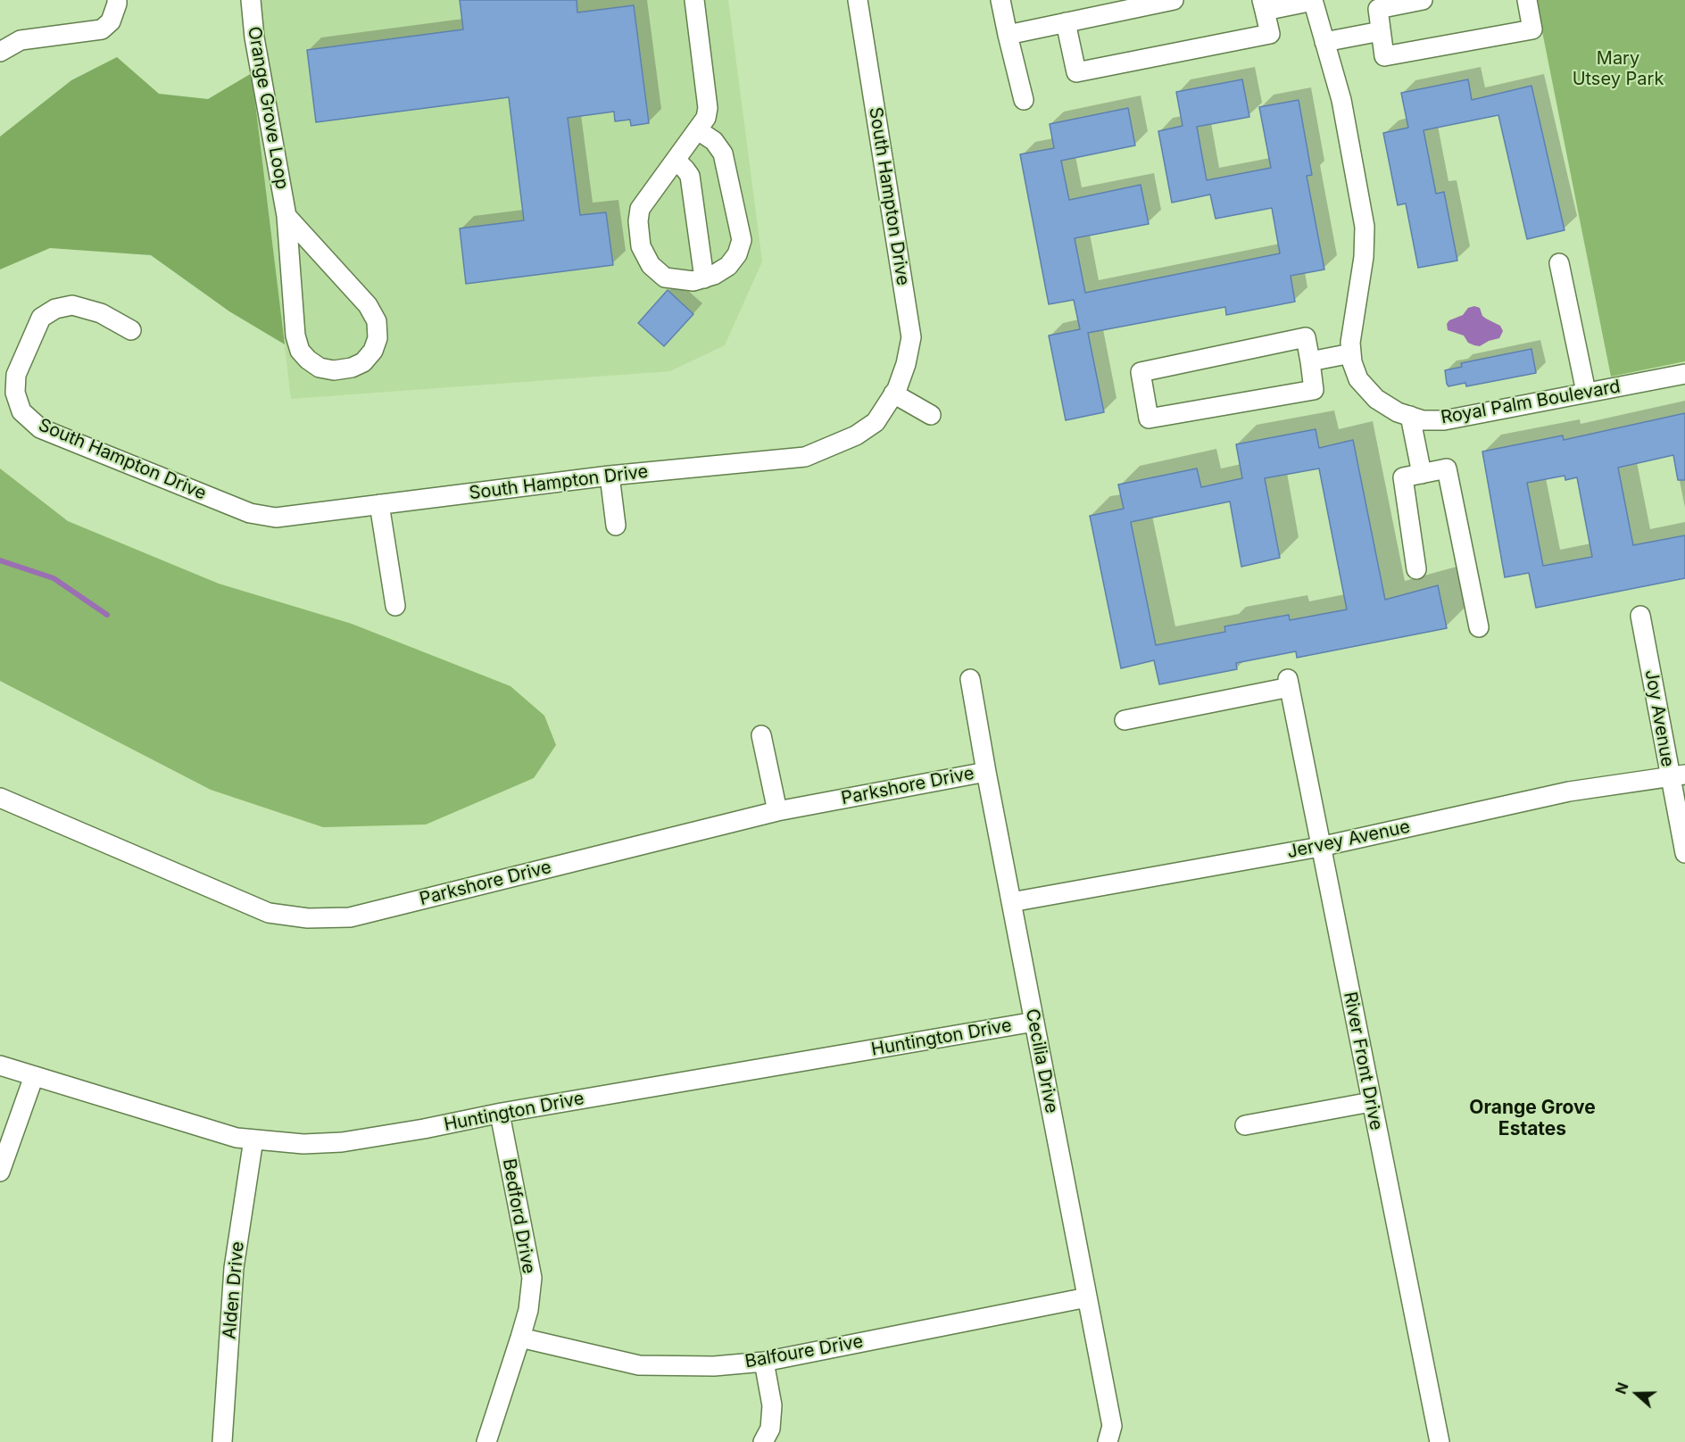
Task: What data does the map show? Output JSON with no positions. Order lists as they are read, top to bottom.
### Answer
{
  "streets": {
    "street": [
      "Orange Grove Loop",
      "South Hampton Drive",
      "Royal Palm Boulevard",
      "Joy Avenue",
      "Parkshore Drive",
      "Jervey Avenue",
      "Huntington Drive",
      "Cecilia Drive",
      "River Front Drive",
      "Bedford Drive",
      "Alden Drive",
      "Balfoure Drive"
    ]
  },
  "crossings": [
    ["Joy Avenue", "Jervey Avenue"],
    ["Parkshore Drive", "Cecilia Drive"],
    ["Jervey Avenue", "Cecilia Drive"],
    ["Jervey Avenue", "River Front Drive"],
    ["Huntington Drive", "Cecilia Drive"],
    ["Huntington Drive", "Bedford Drive"],
    ["Huntington Drive", "Alden Drive"],
    ["Cecilia Drive", "Balfoure Drive"],
    ["Bedford Drive", "Balfoure Drive"]
  ],
  "districts": ["Orange Grove Estates"],
  "parks": ["Mary Utsey Park"],
  "north": "left"
}
